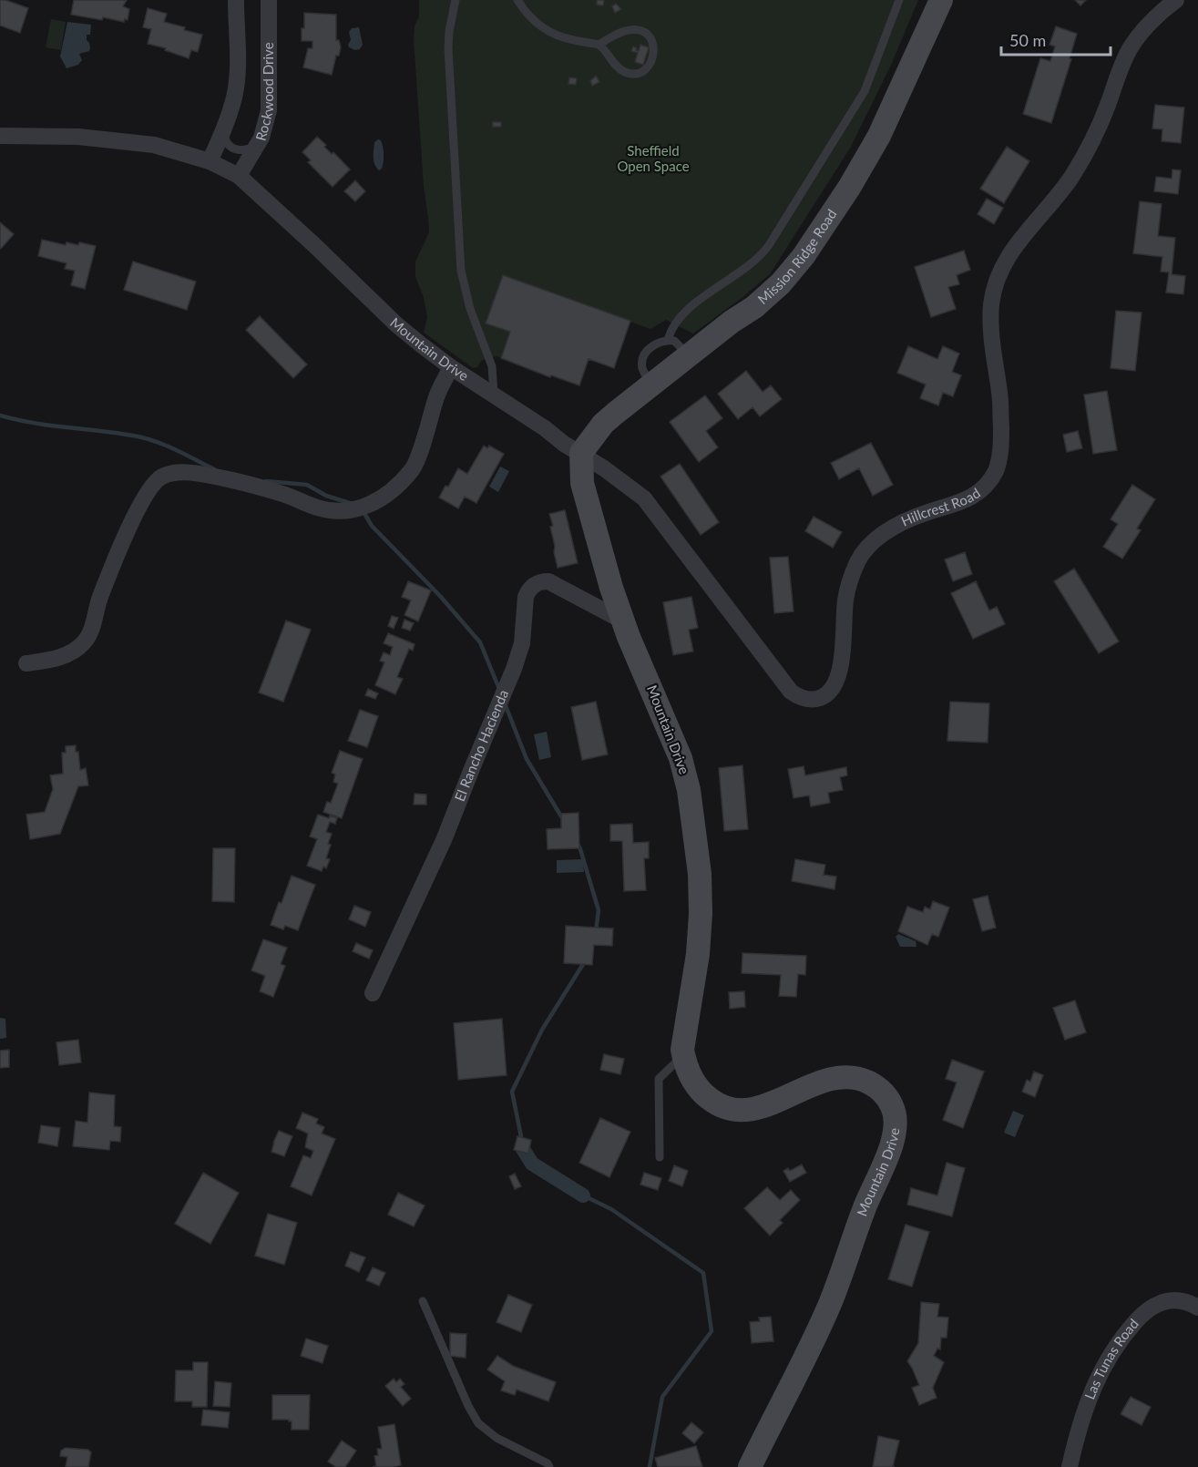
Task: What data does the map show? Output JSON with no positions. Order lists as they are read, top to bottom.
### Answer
{
  "streets": {
    "main road": ["Mission Ridge Road", "Mountain Drive"],
    "street": [
      "Rockwood Drive",
      "Hillcrest Road",
      "El Rancho Hacienda",
      "Las Tunas Road"
    ]
  },
  "crossings": [
    ["Rockwood Drive", "Mountain Drive"],
    ["Mission Ridge Road", "Mountain Drive"],
    ["Mission Ridge Road", "Hillcrest Road"],
    ["Mountain Drive", "Hillcrest Road"],
    ["Mountain Drive", "El Rancho Hacienda"]
  ],
  "parks": ["Sheffield Open Space"],
  "scale_bar": "50 m"
}
